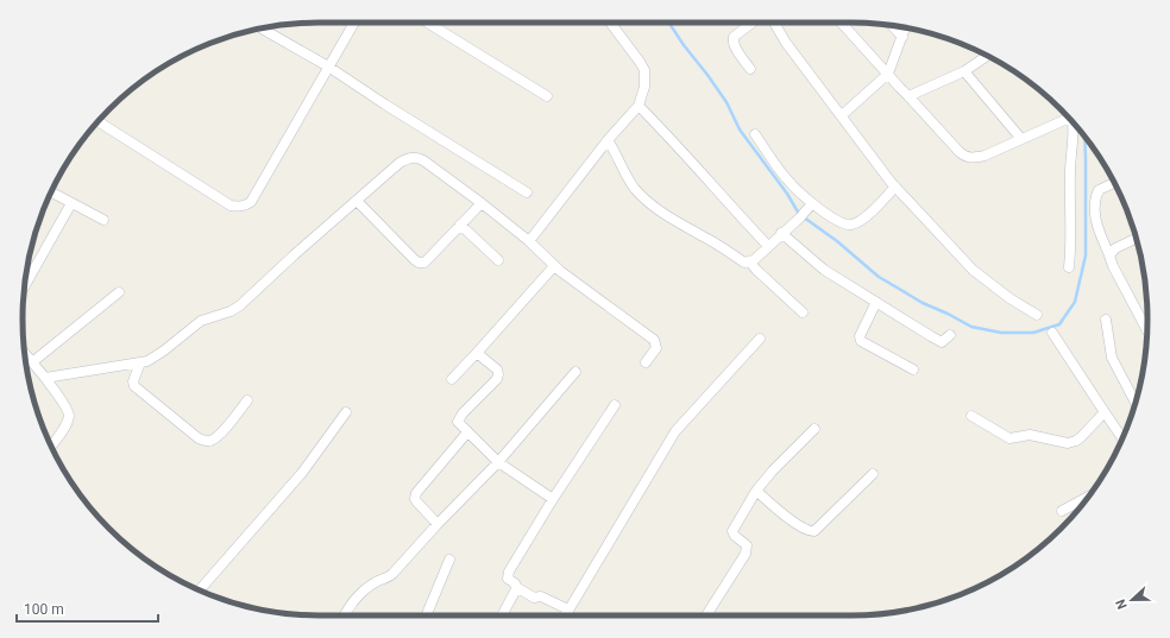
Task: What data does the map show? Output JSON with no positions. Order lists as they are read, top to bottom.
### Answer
{
  "scale_bar": "100 m",
  "north": "left"
}
